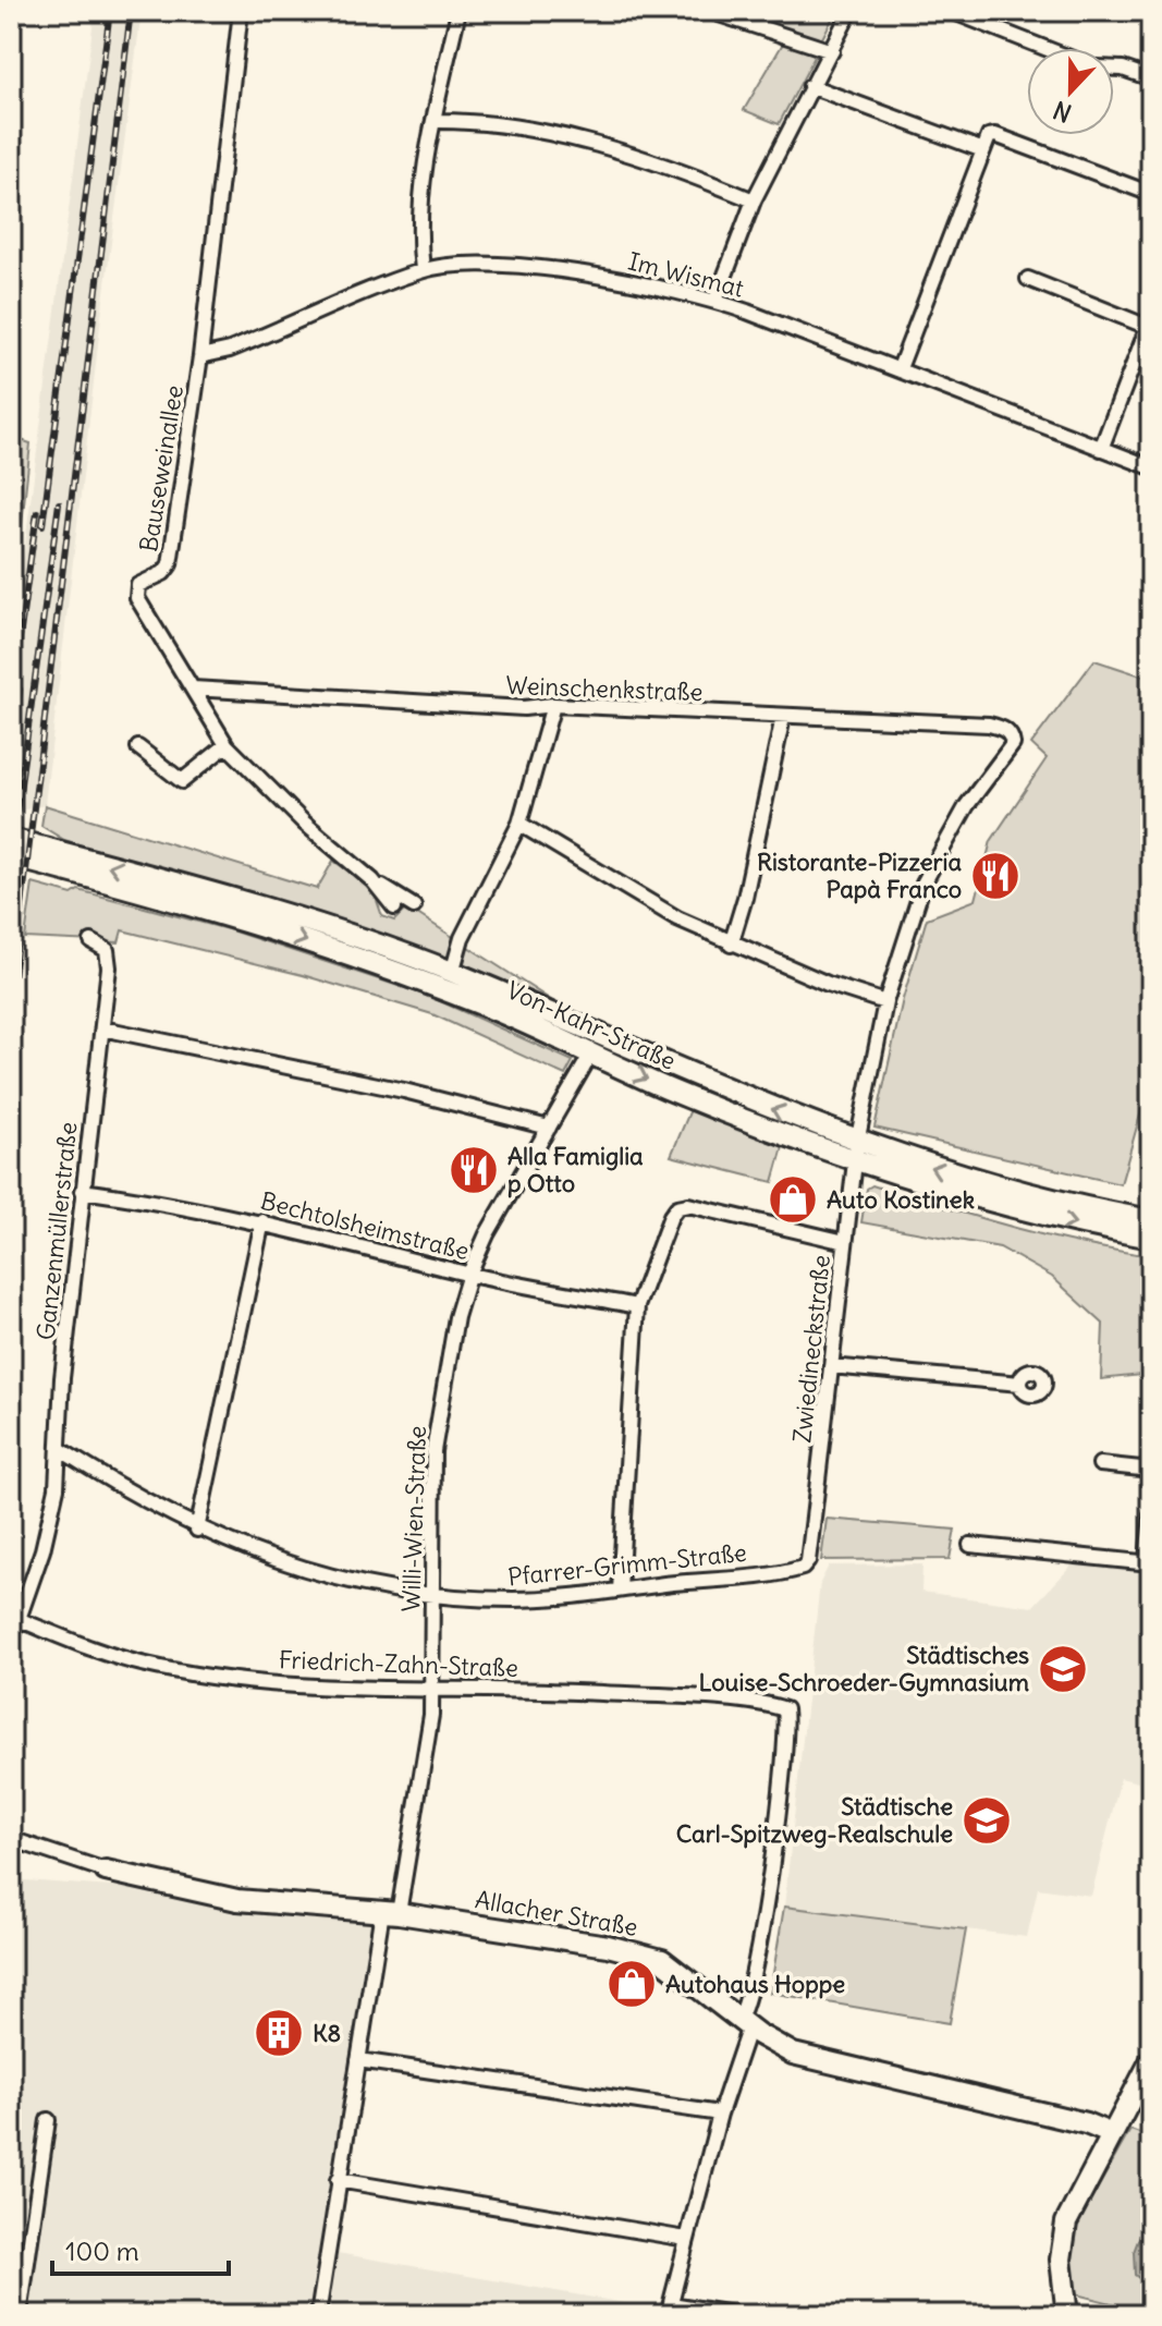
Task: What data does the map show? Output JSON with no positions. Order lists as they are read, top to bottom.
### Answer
{
  "streets": {
    "main road": ["Von-Kahr-Straße", "Allacher Straße"],
    "street": [
      "Im Wismat",
      "Bauseweinallee",
      "Weinschenkstraße",
      "Bechtolsheimstraße",
      "Ganzenmüllerstraße",
      "Zwiedineckstraße",
      "Willi-Wien-Straße",
      "Pfarrer-Grimm-Straße",
      "Friedrich-Zahn-Straße"
    ]
  },
  "crossings": [
    ["Im Wismat", "Bauseweinallee"],
    ["Bauseweinallee", "Weinschenkstraße"],
    ["Weinschenkstraße", "Zwiedineckstraße"],
    ["Von-Kahr-Straße", "Zwiedineckstraße"],
    ["Von-Kahr-Straße", "Willi-Wien-Straße"],
    ["Bechtolsheimstraße", "Ganzenmüllerstraße"],
    ["Bechtolsheimstraße", "Willi-Wien-Straße"],
    ["Ganzenmüllerstraße", "Pfarrer-Grimm-Straße"],
    ["Ganzenmüllerstraße", "Friedrich-Zahn-Straße"],
    ["Zwiedineckstraße", "Pfarrer-Grimm-Straße"],
    ["Willi-Wien-Straße", "Pfarrer-Grimm-Straße"],
    ["Willi-Wien-Straße", "Friedrich-Zahn-Straße"],
    ["Willi-Wien-Straße", "Allacher Straße"],
    ["Friedrich-Zahn-Straße", "Allacher Straße"]
  ],
  "places": {
    "restaurant": ["Ristorante-Pizzeria Papà Franco", "Alla Famiglia p Otto"],
    "shop": ["Auto Kostinek", "Autohaus Hoppe"],
    "school or university": ["Städtisches Louise-Schroeder-Gymnasium", "Städtische Carl-Spitzweg-Realschule"],
    "building": ["K8"]
  },
  "scale_bar": "100 m",
  "north": "bottom"
}
